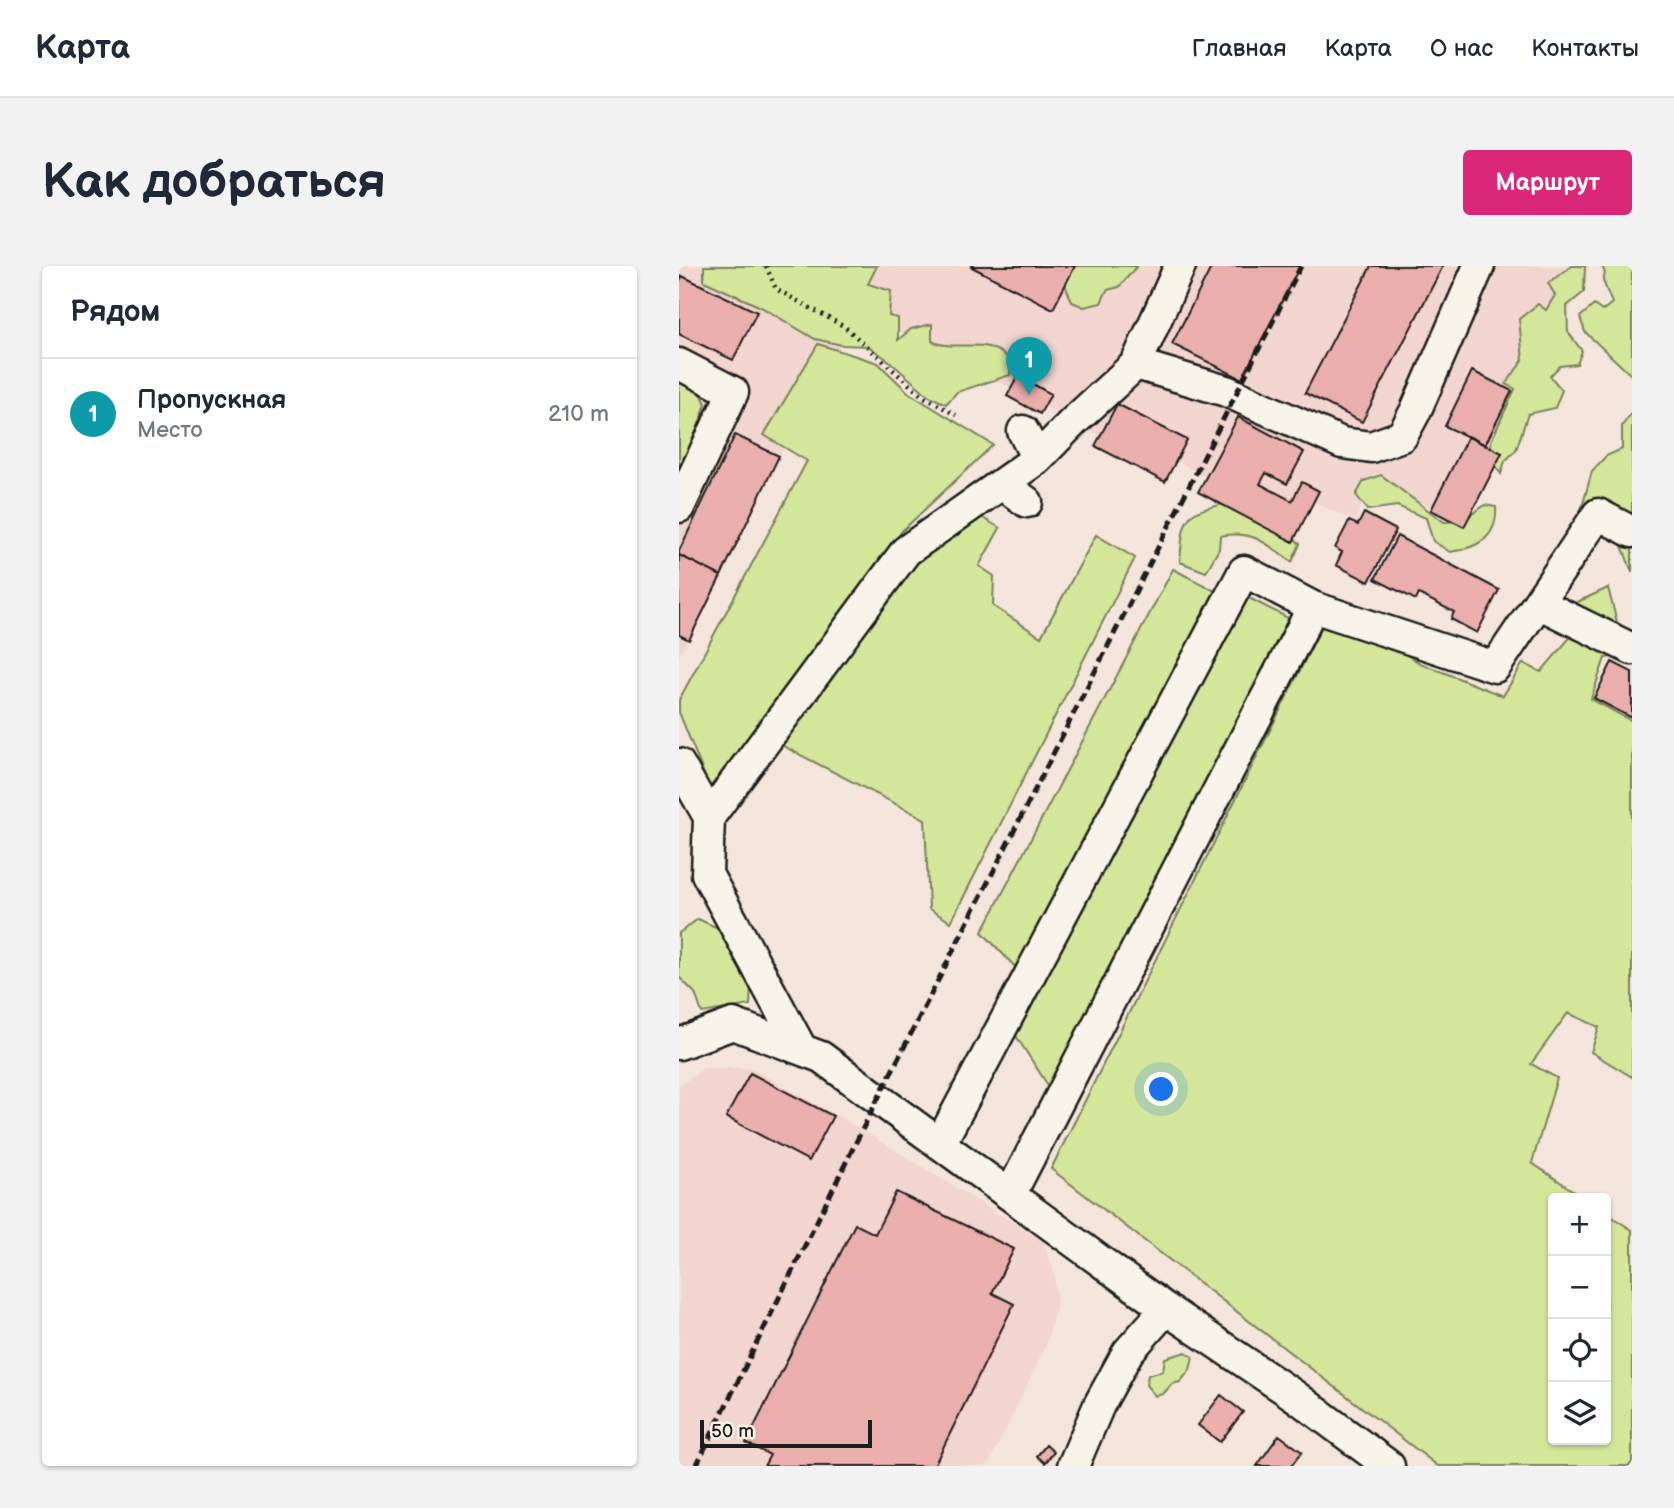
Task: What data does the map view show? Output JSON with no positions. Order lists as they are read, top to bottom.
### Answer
{
  "scale_bar": "50 m",
  "page": {
    "header": "Карта",
    "nav": [
      "Главная",
      "Карта",
      "О нас",
      "Контакты"
    ],
    "buttons": "Маршрут",
    "title": "Как добраться",
    "heading": "Рядом",
    "pins": "1",
    "list": [
      {
        "mark": "1",
        "name": "Пропускная",
        "note": "Место",
        "value": "210 m"
      }
    ],
    "map_buttons": ["+", "−"],
    "scale": "50 m"
  }
}
